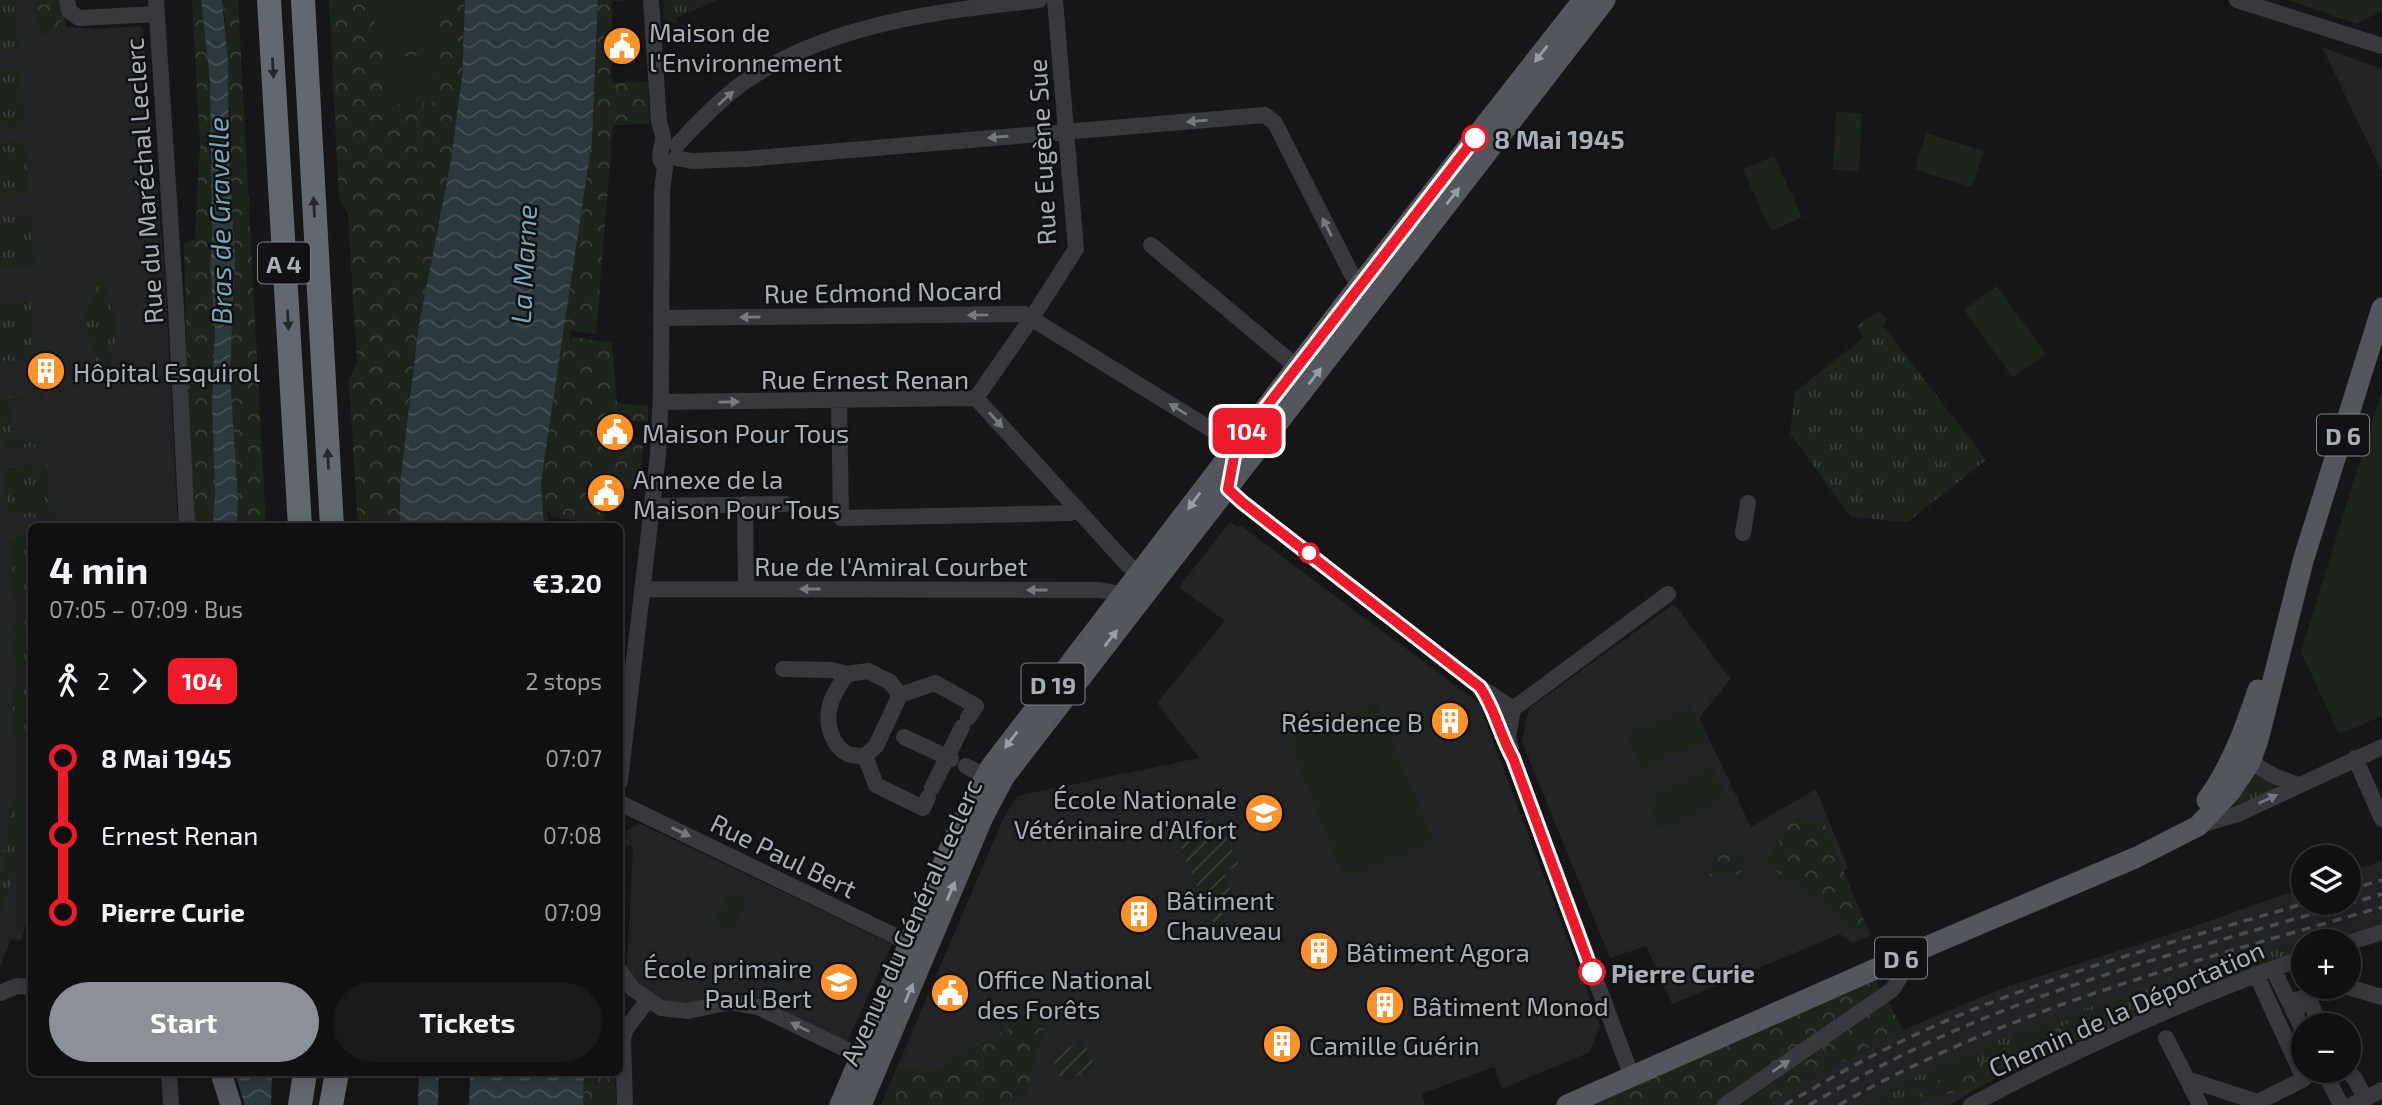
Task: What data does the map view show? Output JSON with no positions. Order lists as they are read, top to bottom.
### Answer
{
  "streets": {
    "highway": ["A 4"],
    "main road": ["D 6", "D 19", "Avenue du Général Leclerc"],
    "street": [
      "Rue Eugène Sue",
      "Rue du Maréchal Leclerc",
      "Rue Edmond Nocard",
      "Rue Ernest Renan",
      "Rue de l'Amiral Courbet",
      "Rue Paul Bert",
      "Chemin de la Déportation"
    ]
  },
  "crossings": [
    ["Rue Eugène Sue", "Rue Edmond Nocard"],
    ["Rue Eugène Sue", "Rue Ernest Renan"],
    ["Rue Edmond Nocard", "Avenue du Général Leclerc"],
    ["Rue Ernest Renan", "Avenue du Général Leclerc"],
    ["Rue de l'Amiral Courbet", "Avenue du Général Leclerc"],
    ["Rue Paul Bert", "Avenue du Général Leclerc"]
  ],
  "one_way": ["Rue Edmond Nocard", "Rue de l'Amiral Courbet"],
  "water": ["Bras de Gravelle", "La Marne"],
  "places": {
    "public building": [
      "Maison de l'Environnement",
      "Maison Pour Tous",
      "Annexe de la Maison Pour Tous",
      "Office National des Forêts"
    ],
    "other": ["8 Mai 1945", "Pierre Curie"],
    "building": [
      "Hôpital Esquirol",
      "Résidence B",
      "Bâtiment Chauveau",
      "Bâtiment Agora",
      "Bâtiment Monod",
      "Camille Guérin"
    ],
    "school or university": ["École Nationale Vétérinaire d'Alfort", "École primaire Paul Bert"]
  },
  "lines": ["bus line 104"],
  "page": {
    "on_map": "104",
    "heading": ["4 min", "07:05 – 07:09 · Bus", "€3.20"],
    "legs": ["2", "104", "2 stops"],
    "list": [
      {
        "name": "8 Mai 1945",
        "value": "07:07"
      },
      {
        "name": "Ernest Renan",
        "value": "07:08"
      },
      {
        "name": "Pierre Curie",
        "value": "07:09"
      }
    ],
    "map_buttons": ["+", "−"],
    "buttons": ["Start", "Tickets"]
  }
}
